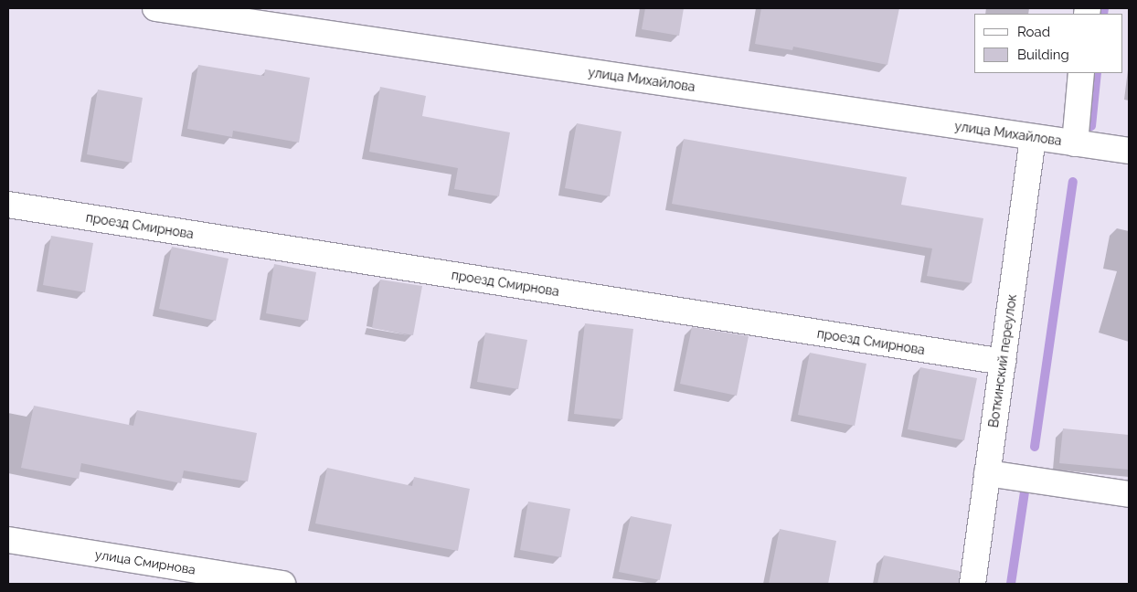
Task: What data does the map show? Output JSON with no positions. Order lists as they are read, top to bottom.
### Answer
{
  "streets": {
    "street": [
      "улица Михайлова",
      "проезд Смирнова",
      "Воткинский переулок",
      "улица Смирнова"
    ]
  },
  "crossings": [
    ["улица Михайлова", "Воткинский переулок"],
    ["проезд Смирнова", "Воткинский переулок"]
  ],
  "legend": ["Road", "Building"]
}
